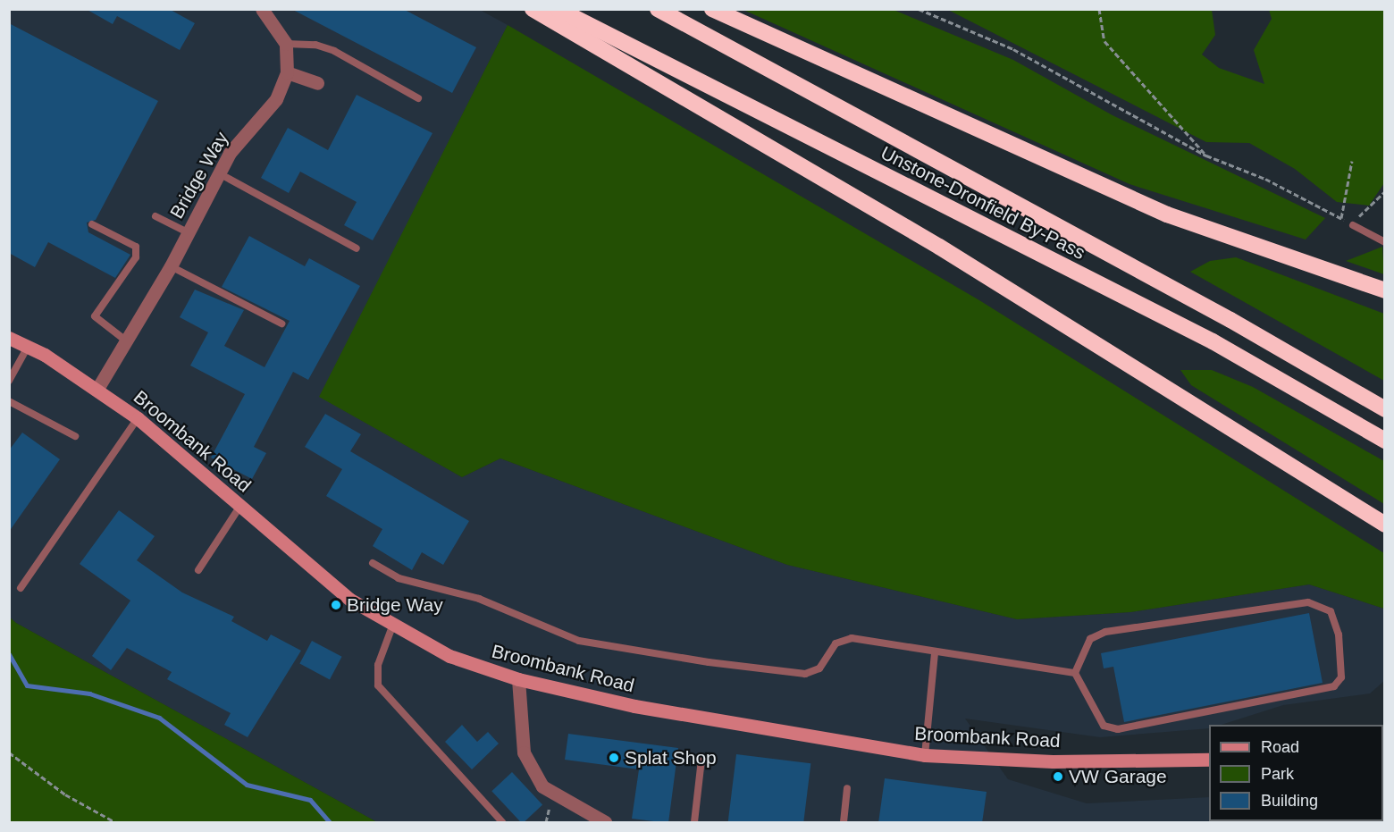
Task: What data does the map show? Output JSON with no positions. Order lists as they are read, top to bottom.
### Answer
{
  "streets": {
    "highway": ["Unstone-Dronfield By-Pass"],
    "street": ["Bridge Way", "Broombank Road"]
  },
  "crossings": [
    ["Bridge Way", "Broombank Road"]
  ],
  "places": ["Bridge Way", "Splat Shop", "VW Garage"],
  "legend": ["Road", "Park", "Building"]
}
